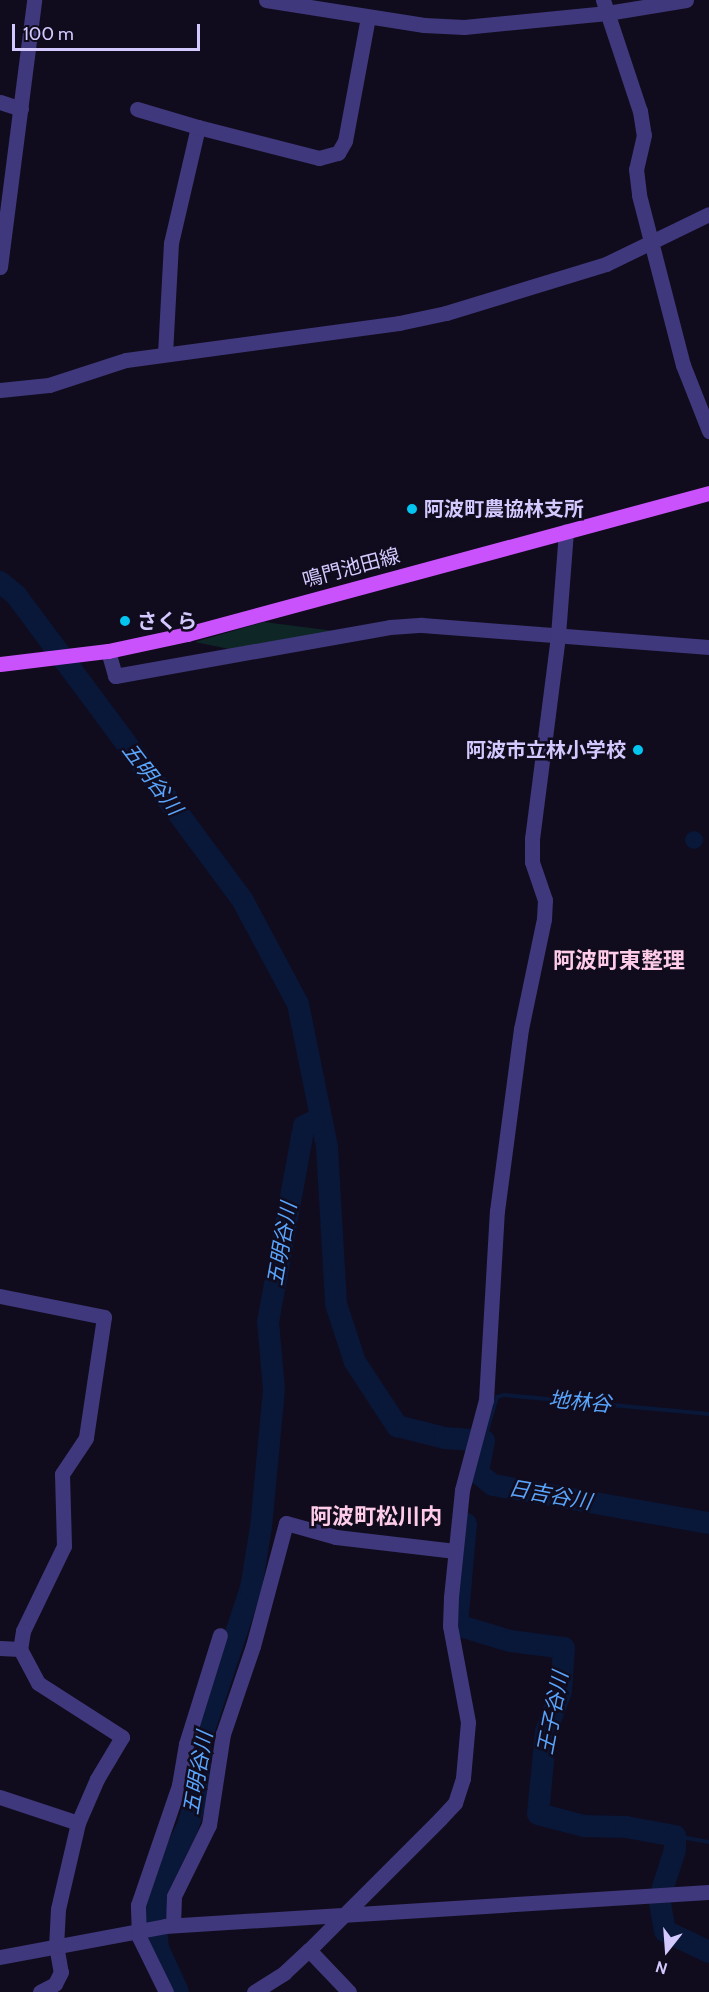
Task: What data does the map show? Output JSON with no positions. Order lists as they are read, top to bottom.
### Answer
{
  "streets": {
    "main road": ["鳴門池田線"]
  },
  "districts": ["阿波町東整理", "阿波町松川内"],
  "water": [
    "五明谷川",
    "地林谷",
    "日吉谷川",
    "王子谷川"
  ],
  "places": ["阿波町農協林支所", "さくら", "阿波市立林小学校"],
  "scale_bar": "100 m",
  "north": "bottom"
}
